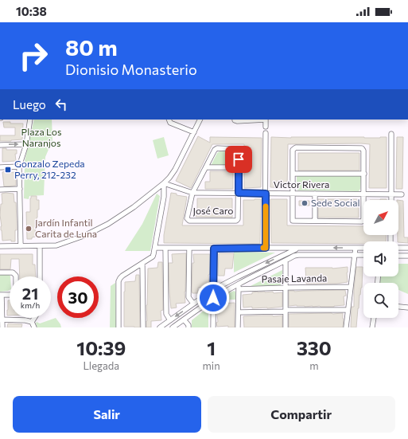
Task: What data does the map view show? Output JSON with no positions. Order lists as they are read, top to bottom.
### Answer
{
  "streets": {
    "street": ["Victor Rivera", "José Caro", "Pasaje Lavanda"]
  },
  "crossings": [
    ["Victor Rivera", "José Caro"]
  ],
  "parks": ["Plaza Los Naranjos"],
  "places": {
    "transit": ["Gonzalo Zepeda Perry, 212-232"],
    "other": ["Sede Social", "Jardín Infantil Carita de Luna"]
  },
  "north": "top right",
  "page": {
    "status": "10:38",
    "turn": ["80 m", "Dionisio Monasterio"],
    "then": "Luego",
    "speed": "21 km/h",
    "limit": "30",
    "eta": [
      "10:39",
      "Llegada",
      "1",
      "min",
      "330",
      "m"
    ],
    "buttons": ["Salir", "Compartir"]
  }
}
